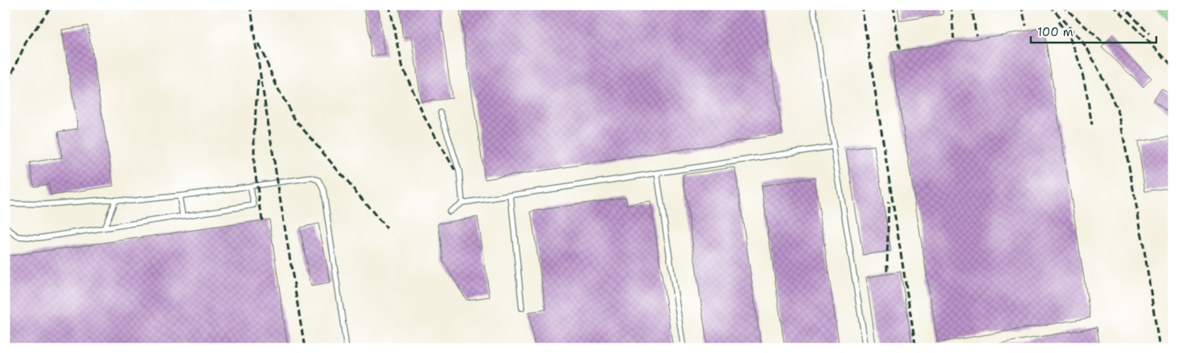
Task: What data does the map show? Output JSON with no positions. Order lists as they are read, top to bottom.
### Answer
{
  "scale_bar": "100 m"
}
